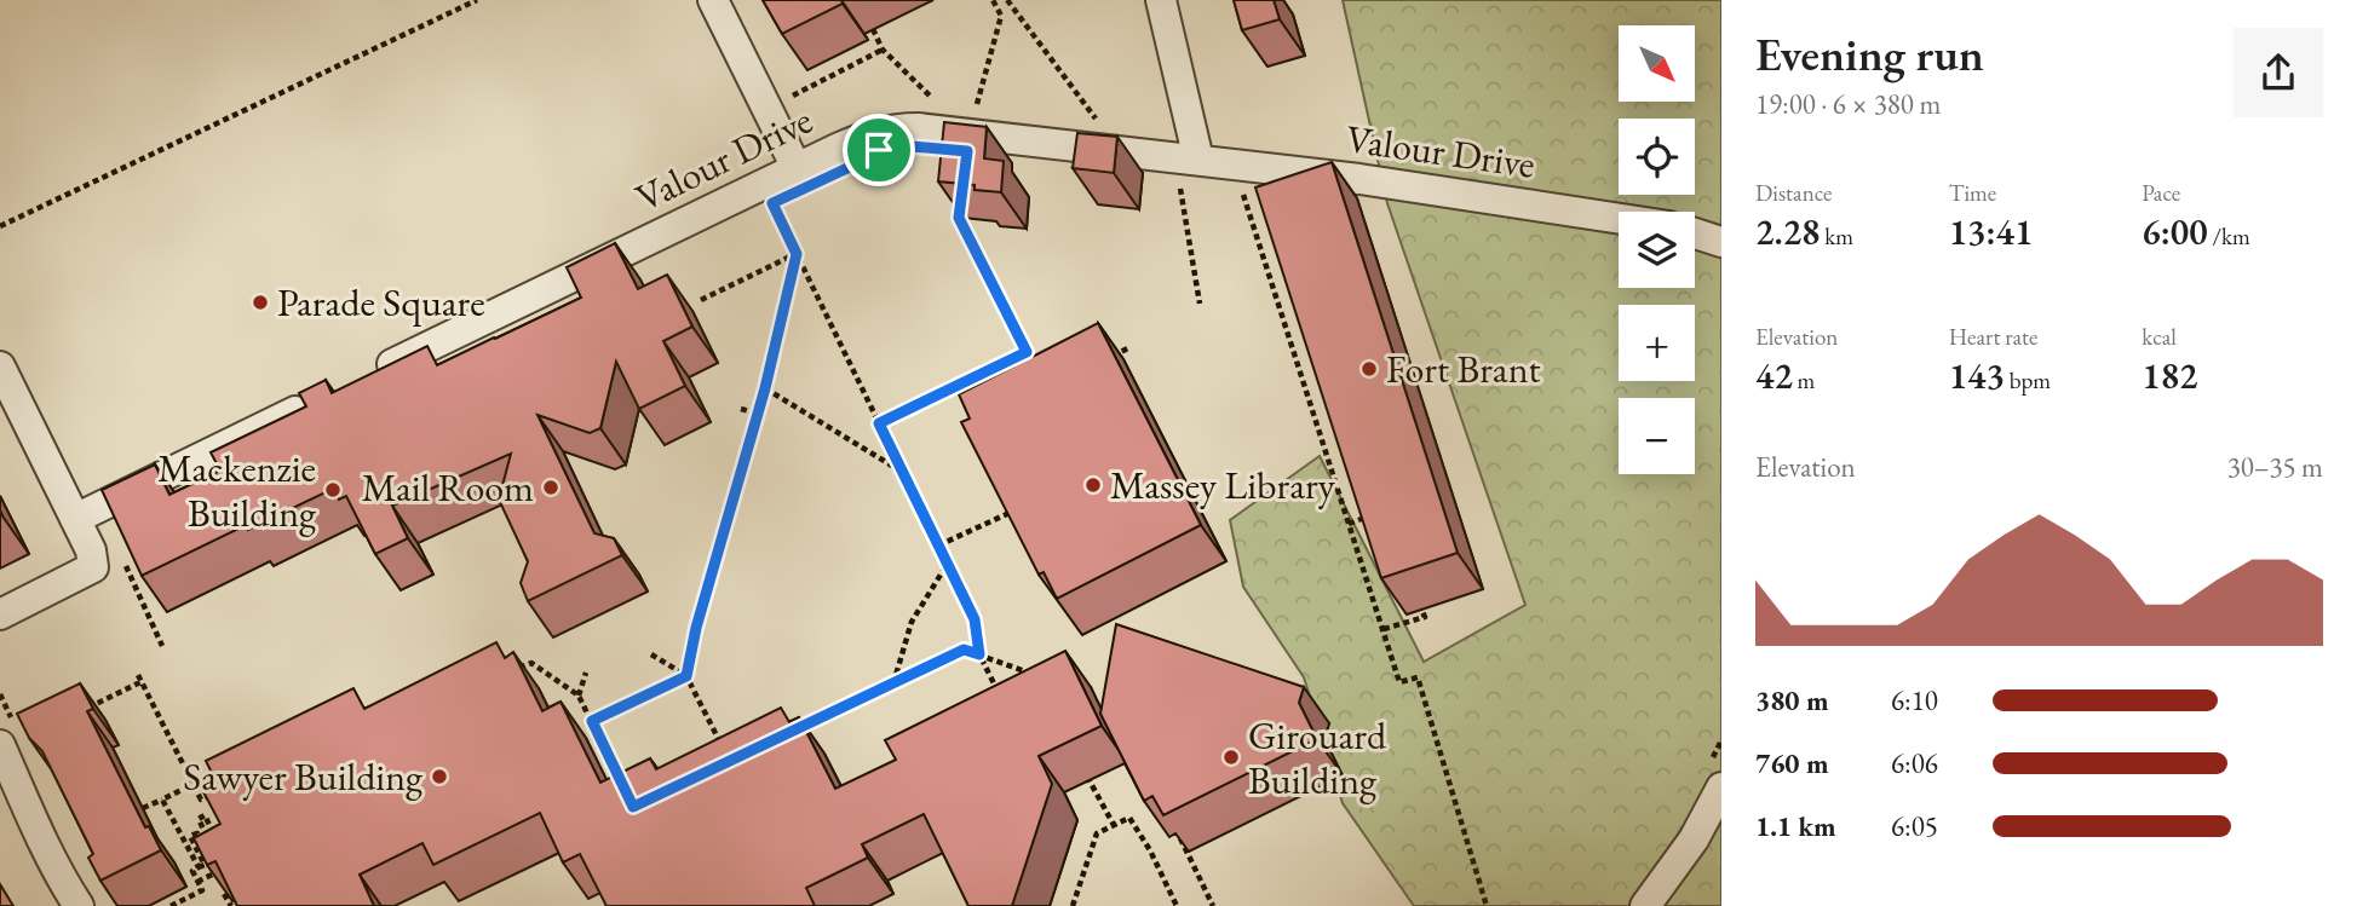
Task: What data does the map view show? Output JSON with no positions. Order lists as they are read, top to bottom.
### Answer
{
  "streets": {
    "street": ["Valour Drive"]
  },
  "places": [
    "Parade Square",
    "Fort Brant",
    "Massey Library",
    "Mail Room",
    "Mackenzie Building",
    "Girouard Building",
    "Sawyer Building"
  ],
  "north": "bottom right",
  "page": {
    "heading": ["Evening run", "19:00 · 6 × 380 m"],
    "map_buttons": ["+", "−"],
    "stats": [
      ["Distance", "2.28 km"],
      ["Time", "13:41"],
      ["Pace", "6:00 /km"],
      ["Elevation", "42 m"],
      ["Heart rate", "143 bpm"],
      ["kcal", "182"]
    ],
    "chart": ["Elevation", "30–35 m"],
    "list": [
      {
        "name": "380 m",
        "note": "6:10"
      },
      {
        "name": "760 m",
        "note": "6:06"
      },
      {
        "name": "1.1 km",
        "note": "6:05"
      }
    ]
  }
}
